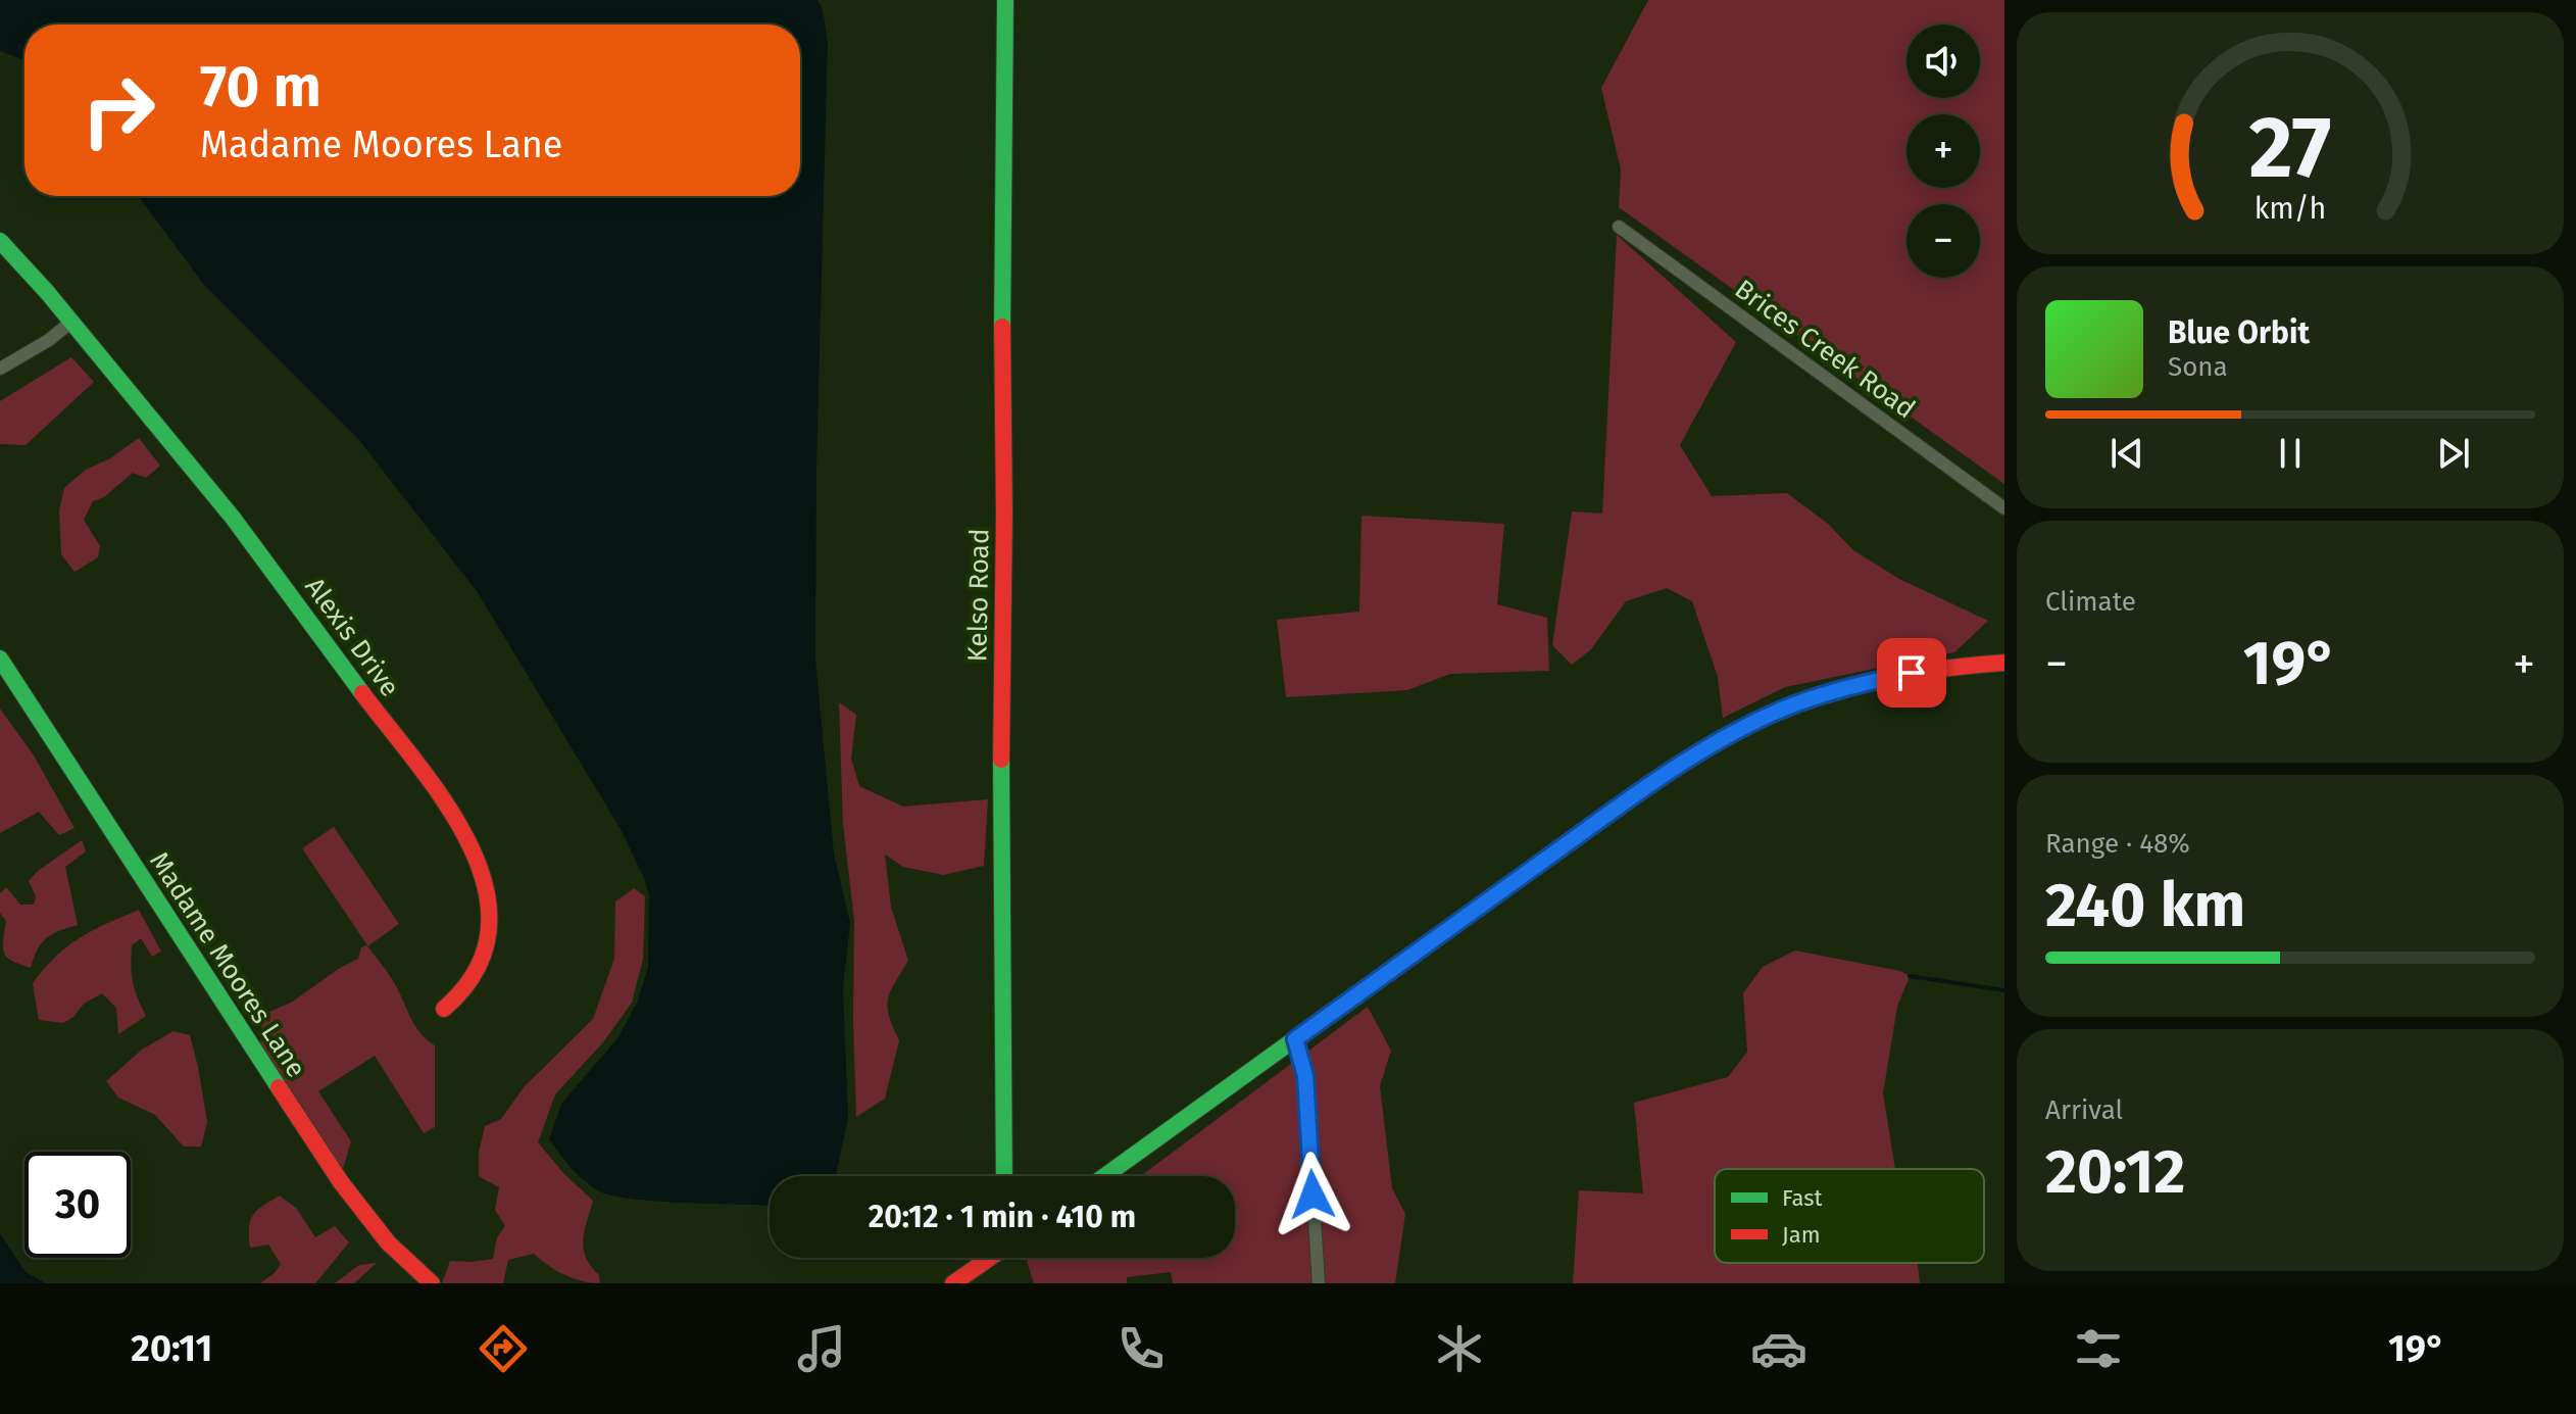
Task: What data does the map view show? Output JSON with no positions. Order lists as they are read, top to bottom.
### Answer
{
  "streets": {
    "street": [
      "Brices Creek Road",
      "Kelso Road",
      "Alexis Drive",
      "Madame Moores Lane"
    ]
  },
  "legend": ["Fast", "Jam"],
  "page": {
    "map_buttons": ["+", "−"],
    "turn": ["70 m", "Madame Moores Lane"],
    "song": ["Blue Orbit", "Sona"],
    "tile": [
      "Climate",
      ["Range · 48%", "240 km"],
      ["Arrival", "20:12"]
    ],
    "heat": ["−", "19°", "+"],
    "limit": "30",
    "trip": "20:12 · 1 min · 410 m",
    "tabs": ["20:11", "19°"],
    "gauge": ["27", "km/h"]
  }
}
